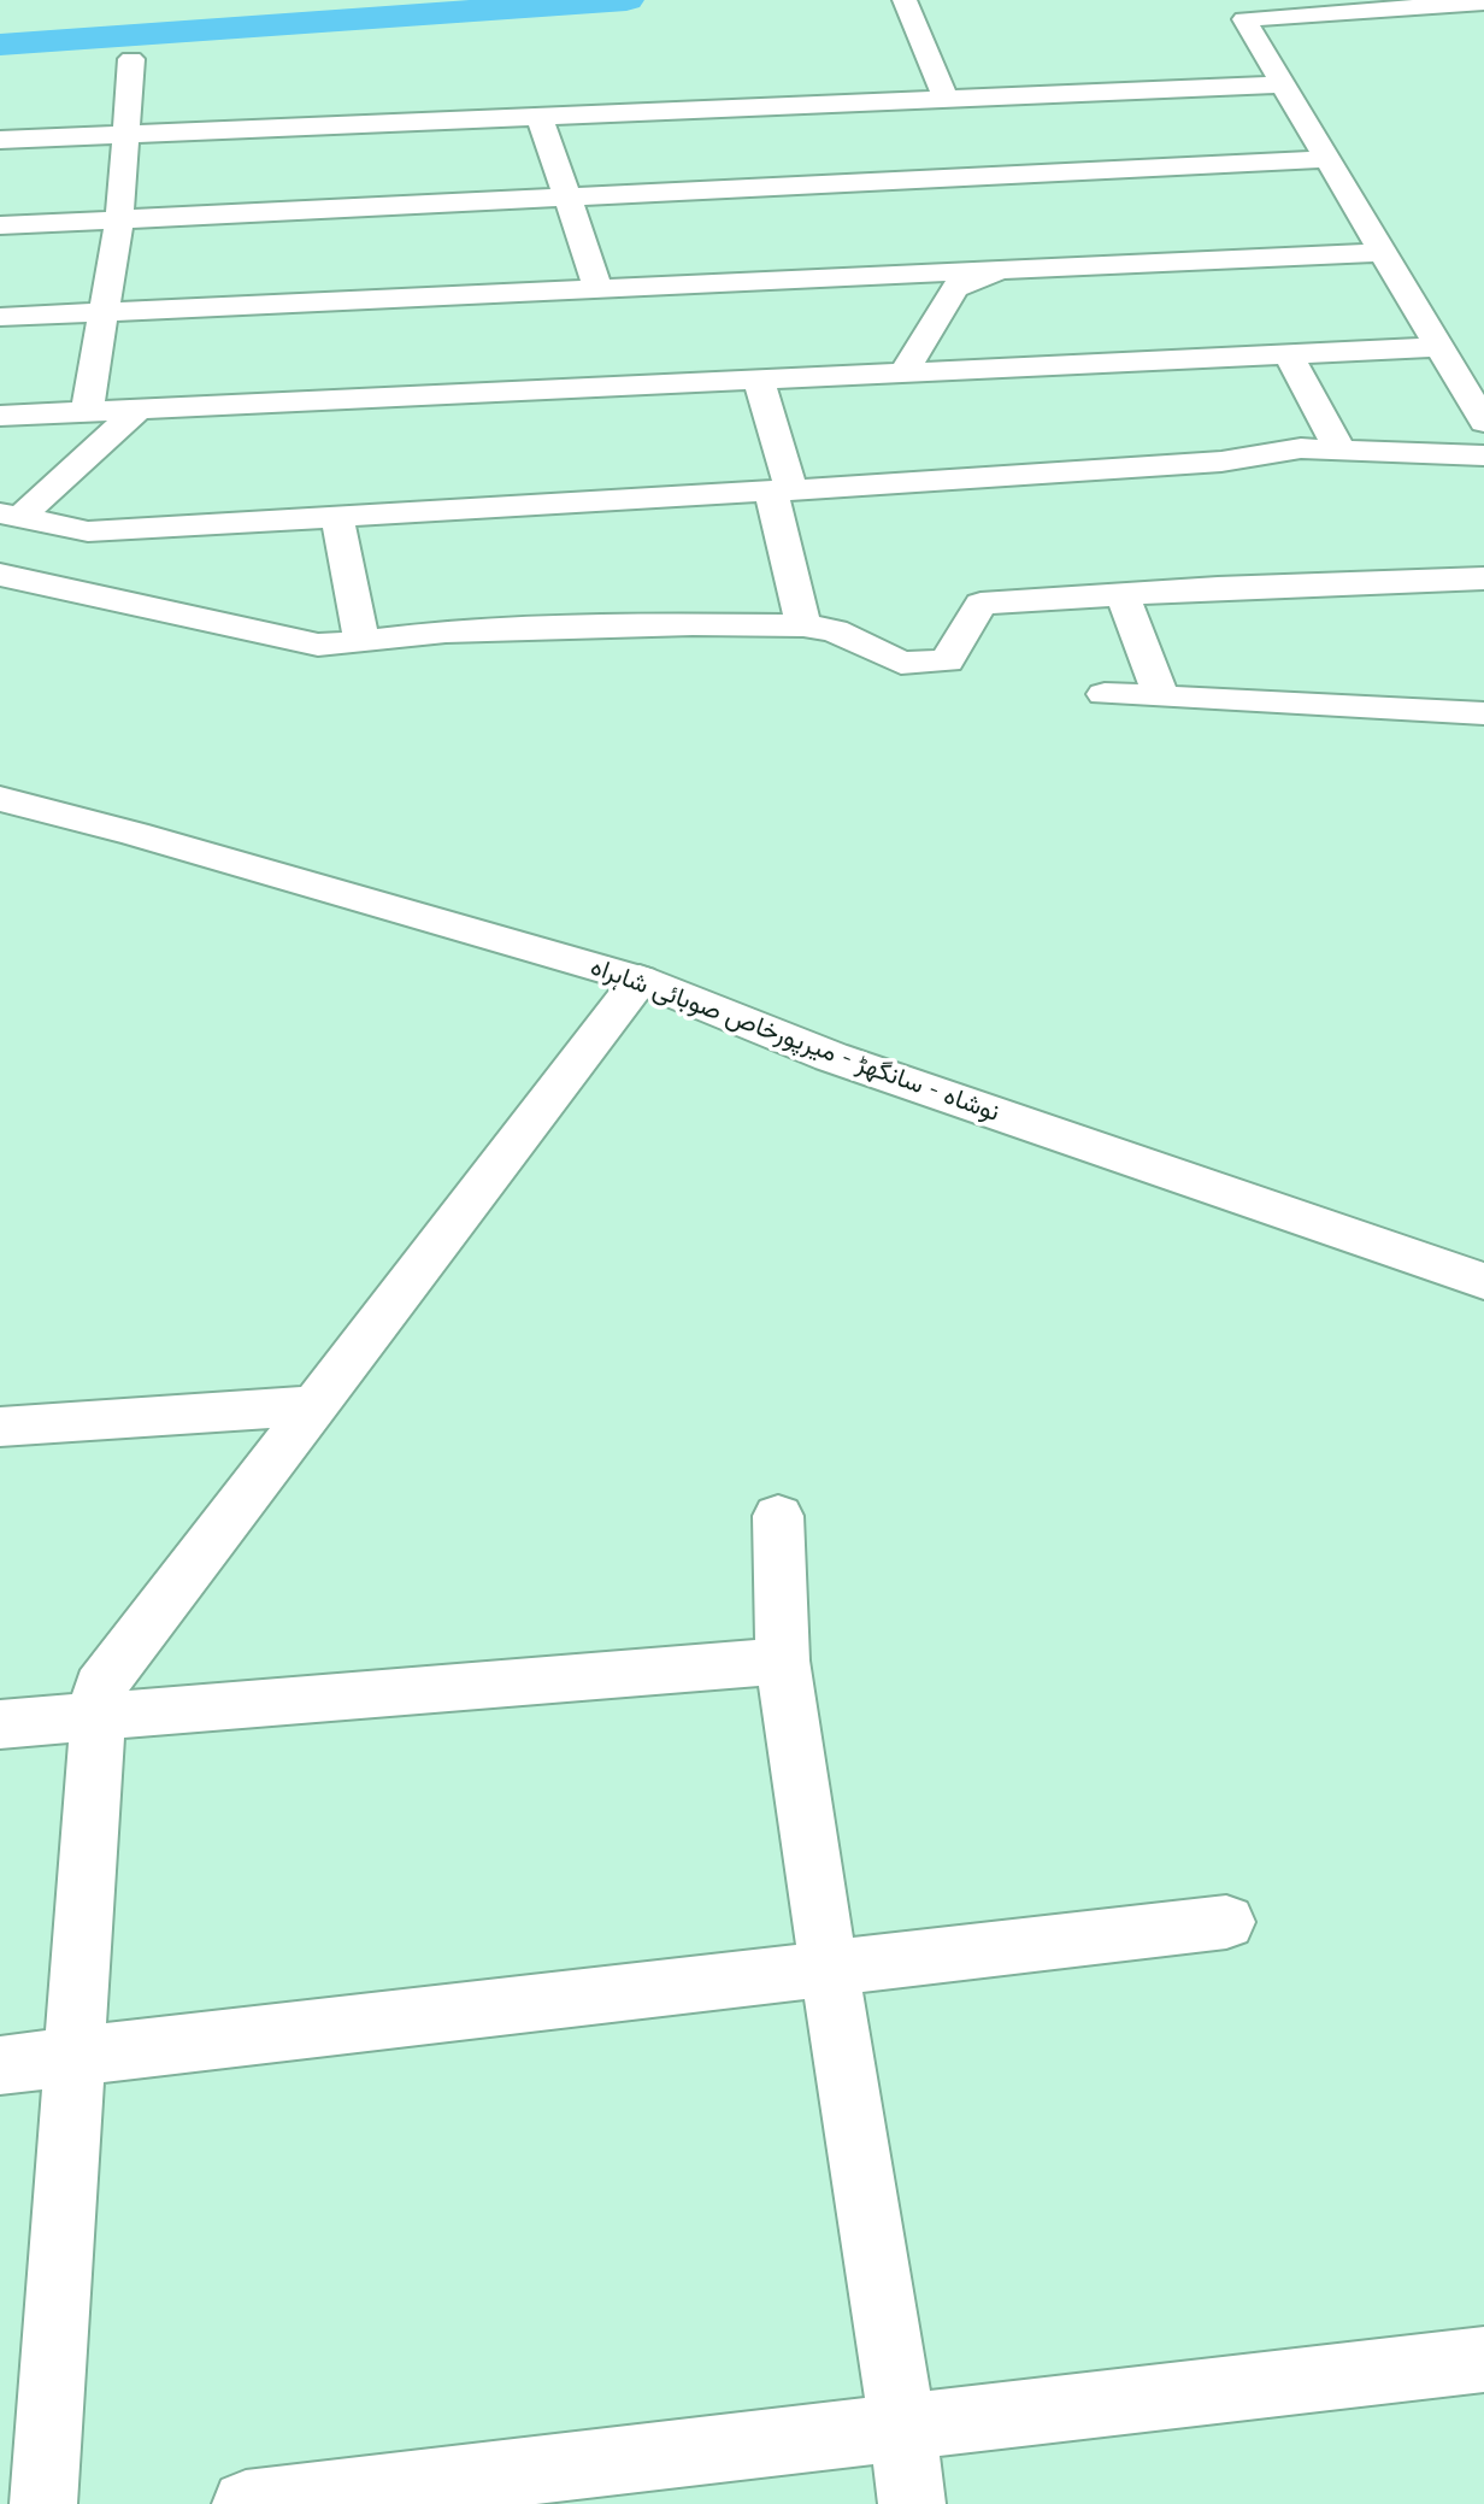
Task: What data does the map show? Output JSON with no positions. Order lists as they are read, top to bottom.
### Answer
{
  "streets": {
    "street": ["نوشاہ - سانگھڑ - میرپورخاص صوبائی شاہراہ"]
  }
}
